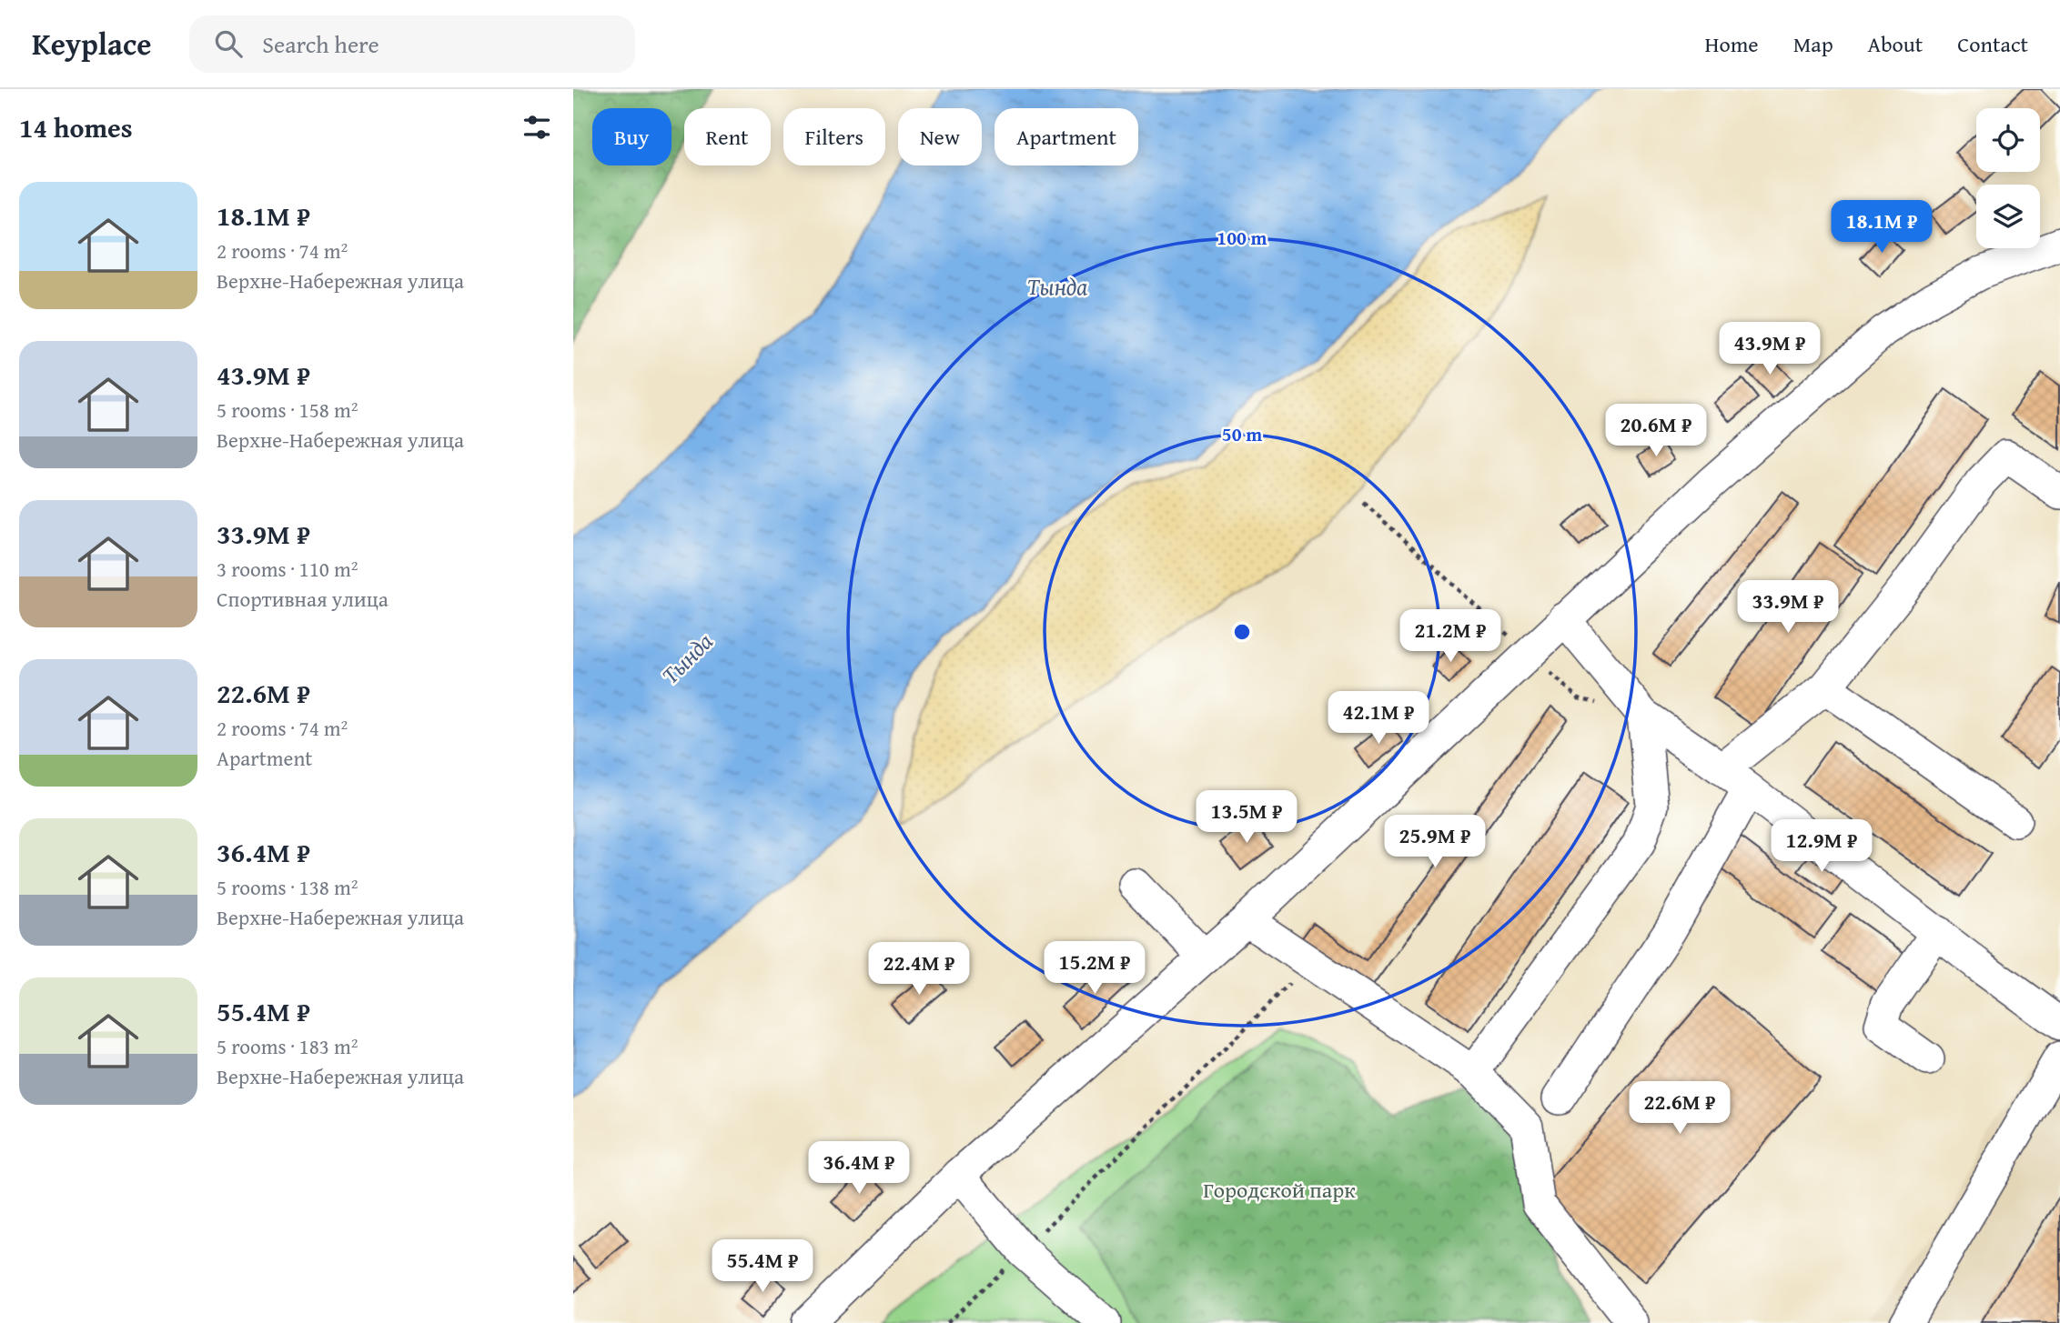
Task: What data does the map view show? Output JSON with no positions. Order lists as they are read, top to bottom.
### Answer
{
  "water": ["Тында"],
  "parks": ["Городской парк"],
  "page": {
    "header": "Keyplace",
    "search": "Search here",
    "nav": [
      "Home",
      "Map",
      "About",
      "Contact"
    ],
    "heading": "14 homes",
    "chip": [
      "Buy",
      "Rent",
      "Filters",
      "New",
      "Apartment"
    ],
    "list": [
      {
        "name": "18.1M ₽",
        "note": "2 rooms · 74 m² · Верхне-Набережная улица"
      },
      {
        "name": "43.9M ₽",
        "note": "5 rooms · 158 m² · Верхне-Набережная улица"
      },
      {
        "name": "33.9M ₽",
        "note": "3 rooms · 110 m² · Спортивная улица"
      },
      {
        "name": "22.6M ₽",
        "note": "2 rooms · 74 m² · Apartment"
      },
      {
        "name": "36.4M ₽",
        "note": "5 rooms · 138 m² · Верхне-Набережная улица"
      },
      {
        "name": "55.4M ₽",
        "note": "5 rooms · 183 m² · Верхне-Набережная улица"
      }
    ],
    "price": [
      "18.1M ₽",
      "43.9M ₽",
      "20.6M ₽",
      "33.9M ₽",
      "21.2M ₽",
      "42.1M ₽",
      "13.5M ₽",
      "25.9M ₽",
      "12.9M ₽",
      "15.2M ₽",
      "22.4M ₽",
      "22.6M ₽",
      "36.4M ₽",
      "55.4M ₽"
    ]
  },
  "rings": ["100 m", "50 m"]
}
